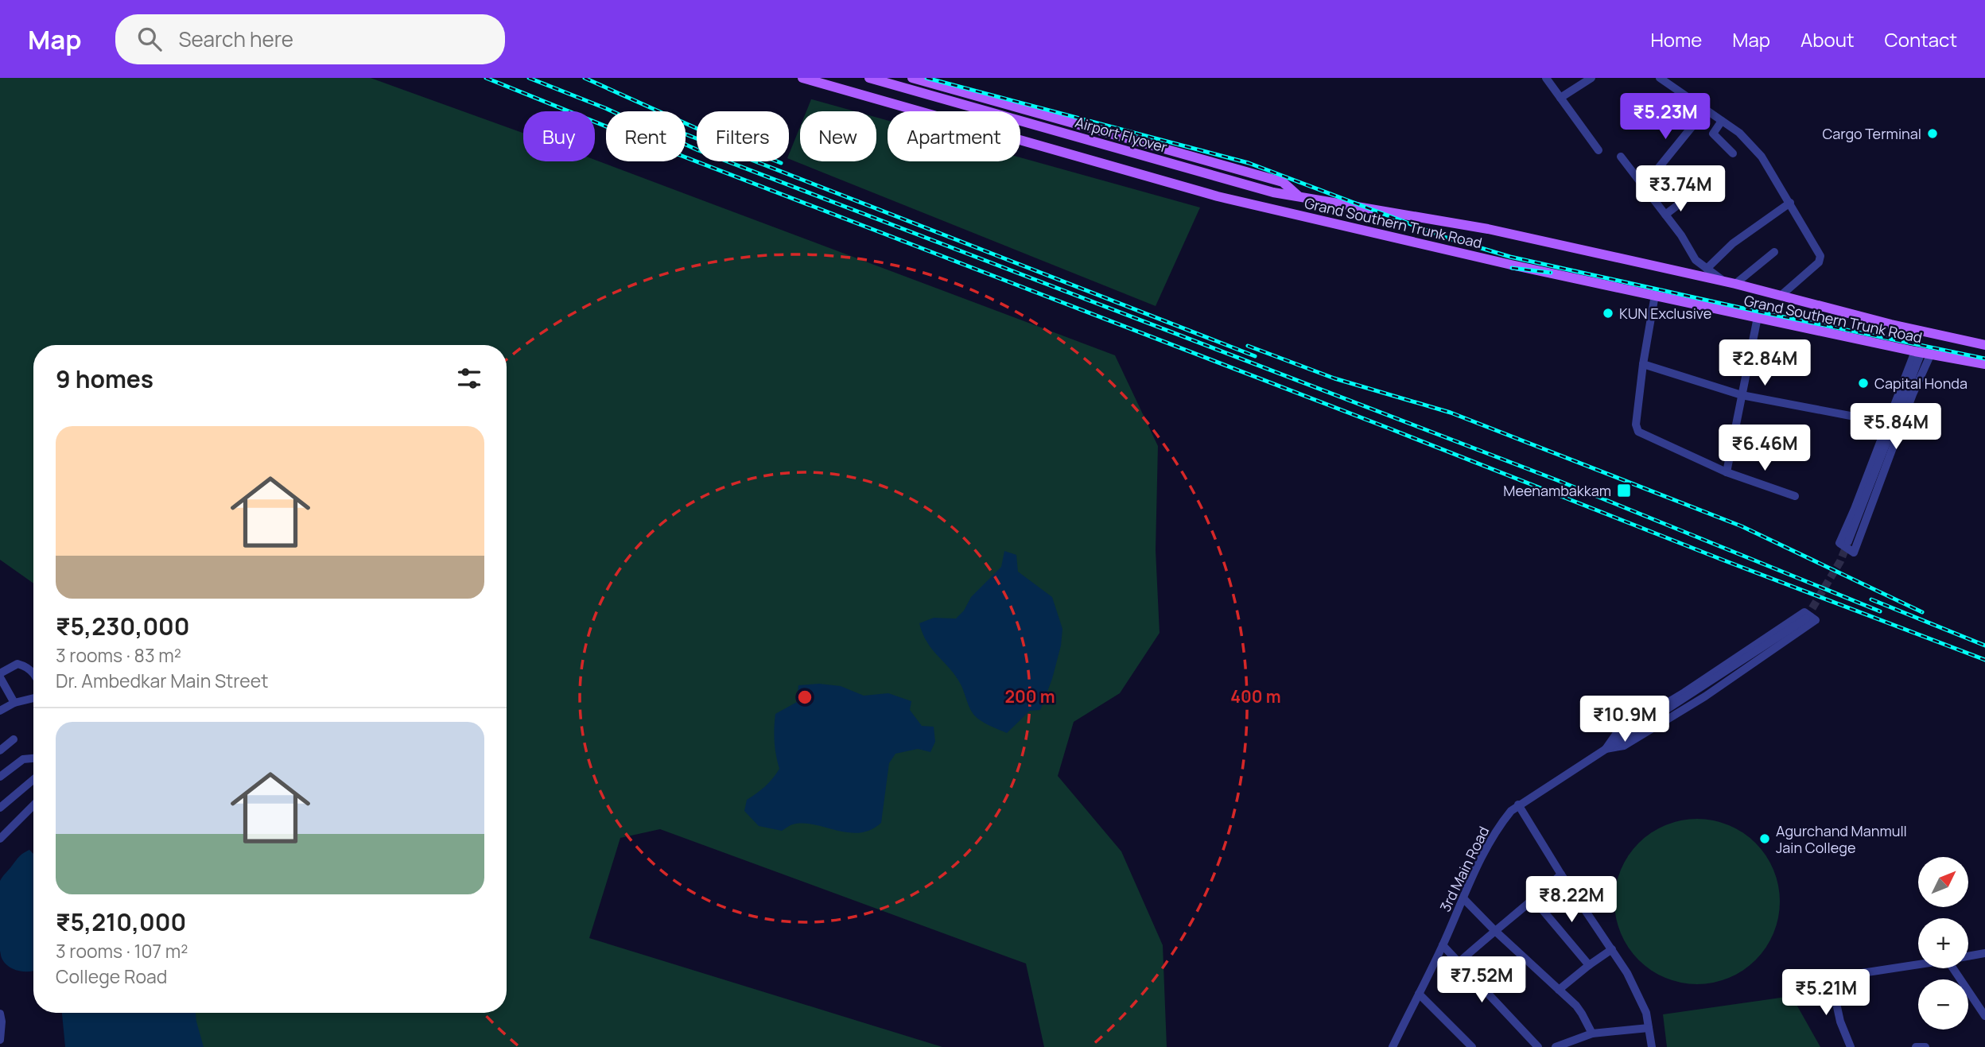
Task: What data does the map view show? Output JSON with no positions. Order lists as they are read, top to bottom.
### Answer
{
  "streets": {
    "main road": ["Airport Flyover", "Grand Southern Trunk Road"],
    "street": ["3rd Main Road"]
  },
  "crossings": [
    ["Airport Flyover", "Grand Southern Trunk Road"]
  ],
  "places": {
    "other": [
      "Cargo Terminal",
      "KUN Exclusive",
      "Capital Honda",
      "Agurchand Manmull Jain College"
    ],
    "transit": ["Meenambakkam"]
  },
  "north": "top right",
  "page": {
    "header": "Map",
    "search": "Search here",
    "nav": [
      "Home",
      "Map",
      "About",
      "Contact"
    ],
    "price": [
      "₹5.23M",
      "₹3.74M",
      "₹2.84M",
      "₹5.84M",
      "₹6.46M",
      "₹10.9M",
      "₹8.22M",
      "₹7.52M",
      "₹5.21M"
    ],
    "chip": [
      "Buy",
      "Rent",
      "Filters",
      "New",
      "Apartment"
    ],
    "heading": "9 homes",
    "list": [
      {
        "name": "₹5,230,000",
        "note": "3 rooms · 83 m² · Dr. Ambedkar Main Street"
      },
      {
        "name": "₹5,210,000",
        "note": "3 rooms · 107 m² · College Road"
      }
    ],
    "map_buttons": ["+", "−"]
  },
  "rings": ["200 m", "400 m"]
}
